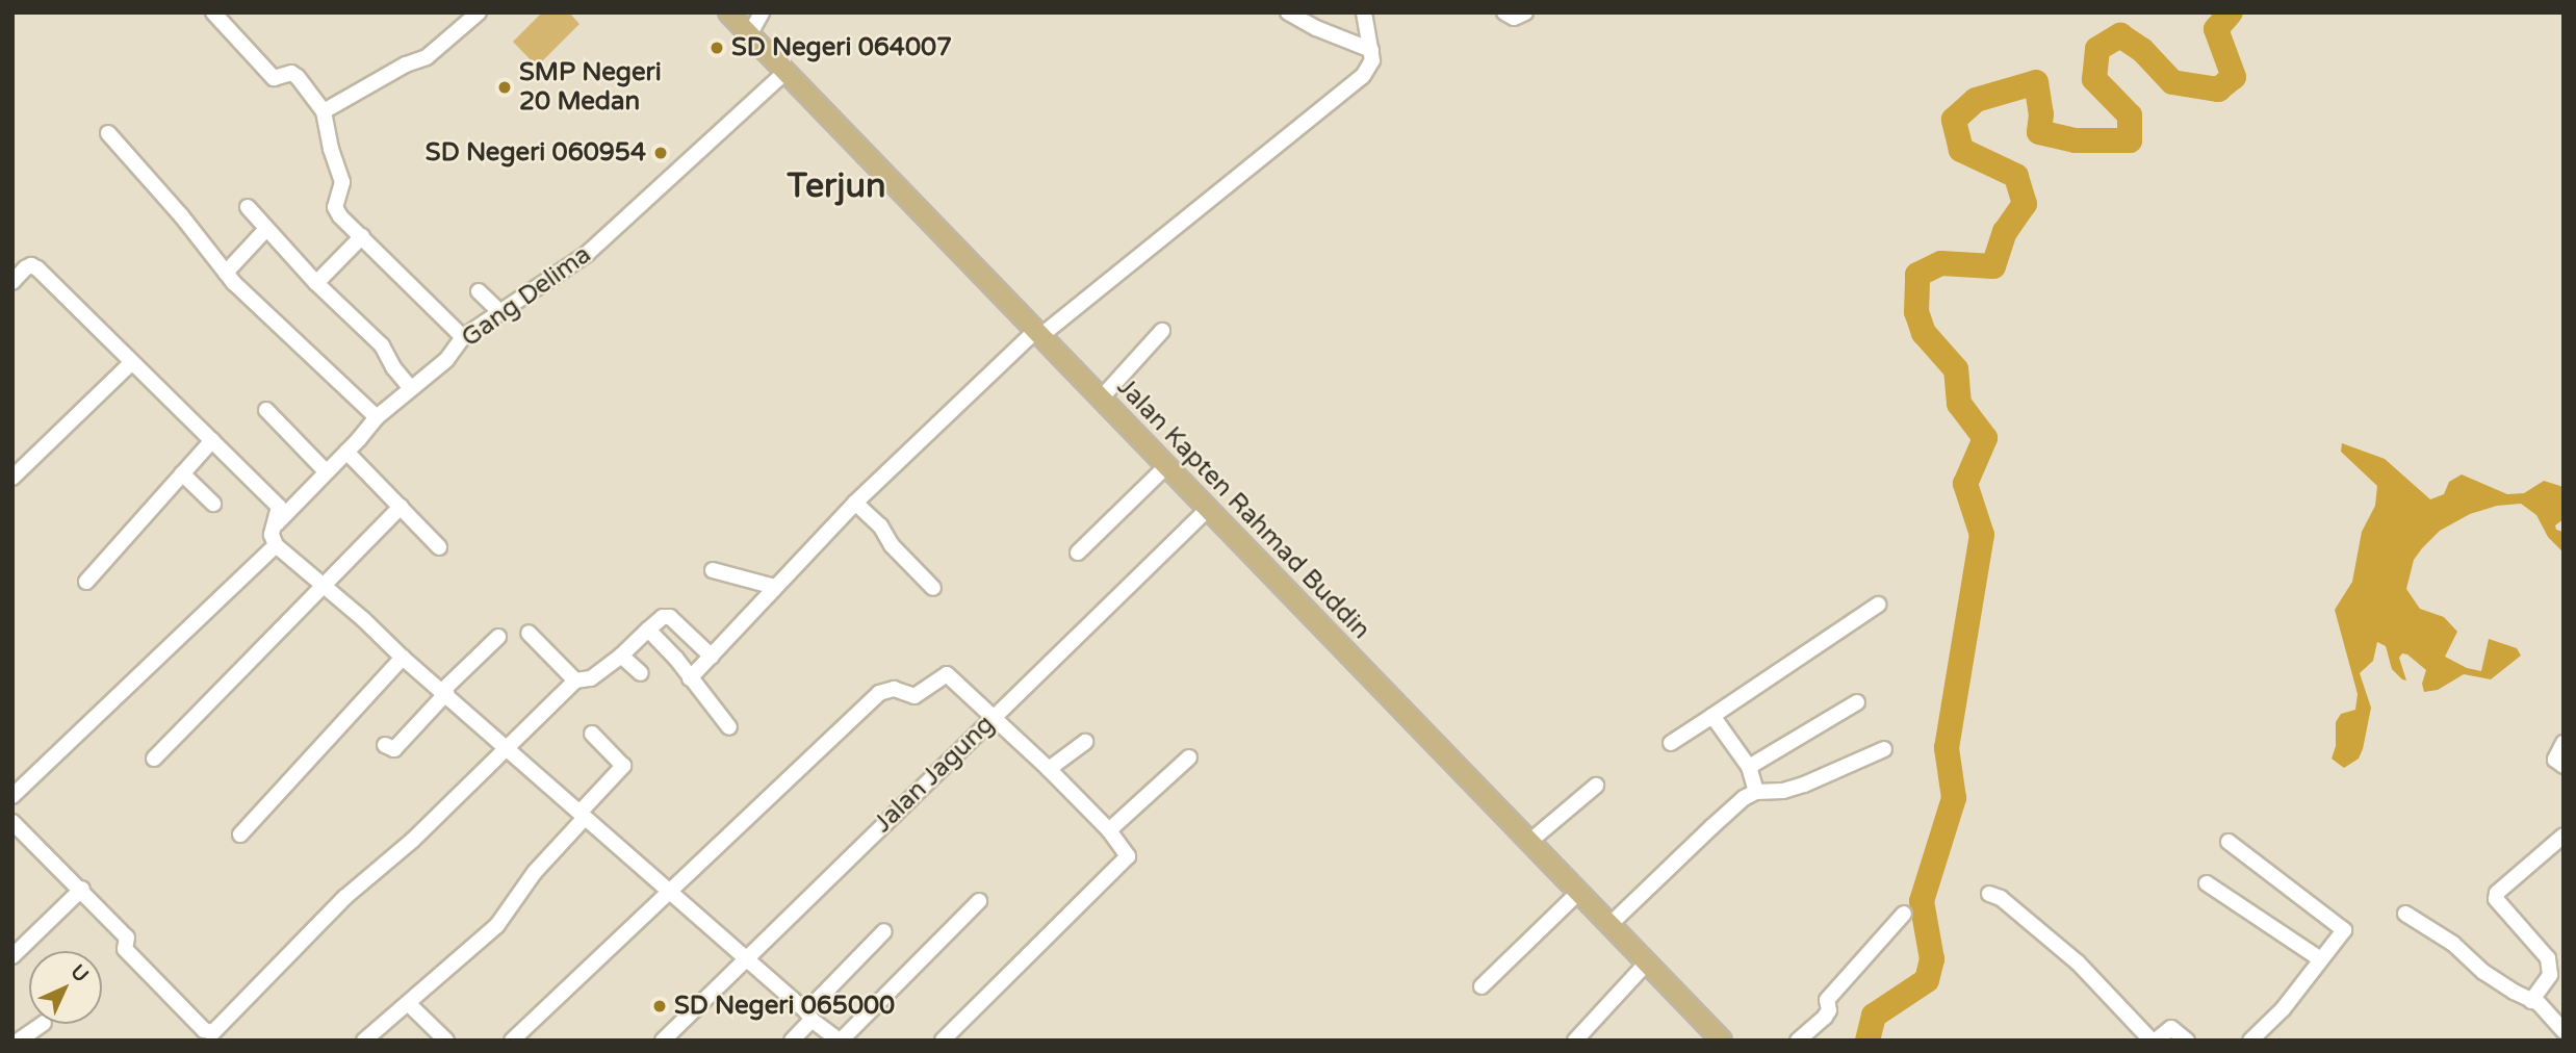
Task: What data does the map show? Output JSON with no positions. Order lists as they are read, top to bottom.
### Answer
{
  "streets": {
    "main road": ["Jalan Kapten Rahmad Buddin"],
    "street": ["Gang Delima", "Jalan Jagung"]
  },
  "crossings": [
    ["Gang Delima", "Jalan Kapten Rahmad Buddin"],
    ["Jalan Kapten Rahmad Buddin", "Jalan Jagung"]
  ],
  "districts": ["Terjun"],
  "places": [
    "SD Negeri 064007",
    "SMP Negeri 20 Medan",
    "SD Negeri 060954",
    "SD Negeri 065000"
  ],
  "north": "top right"
}
